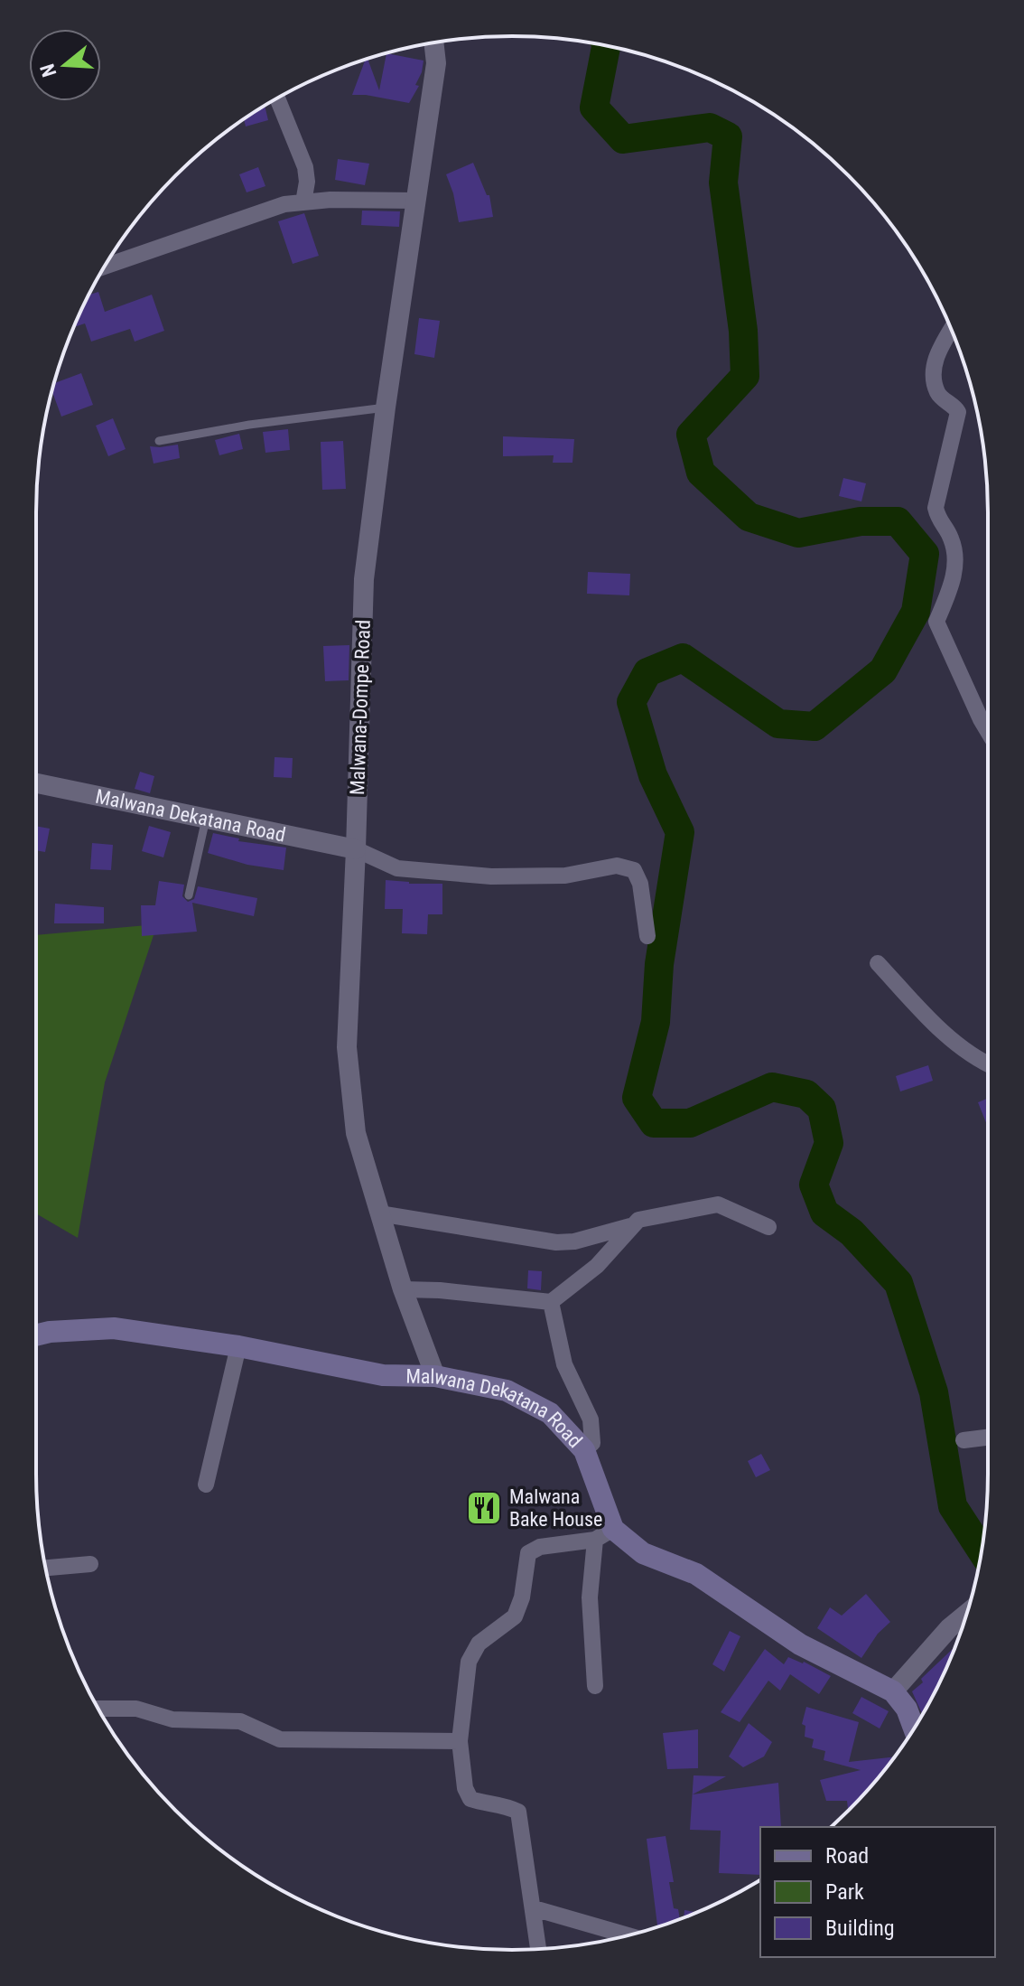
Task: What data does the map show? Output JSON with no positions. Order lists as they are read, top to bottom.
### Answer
{
  "streets": {
    "main road": ["Malwana Dekatana Road"],
    "street": ["Malwana-Dompe Road"]
  },
  "crossings": [
    ["Malwana-Dompe Road", "Malwana Dekatana Road"]
  ],
  "places": {
    "restaurant": ["Malwana Bake House"]
  },
  "legend": ["Road", "Park", "Building"],
  "north": "left"
}
